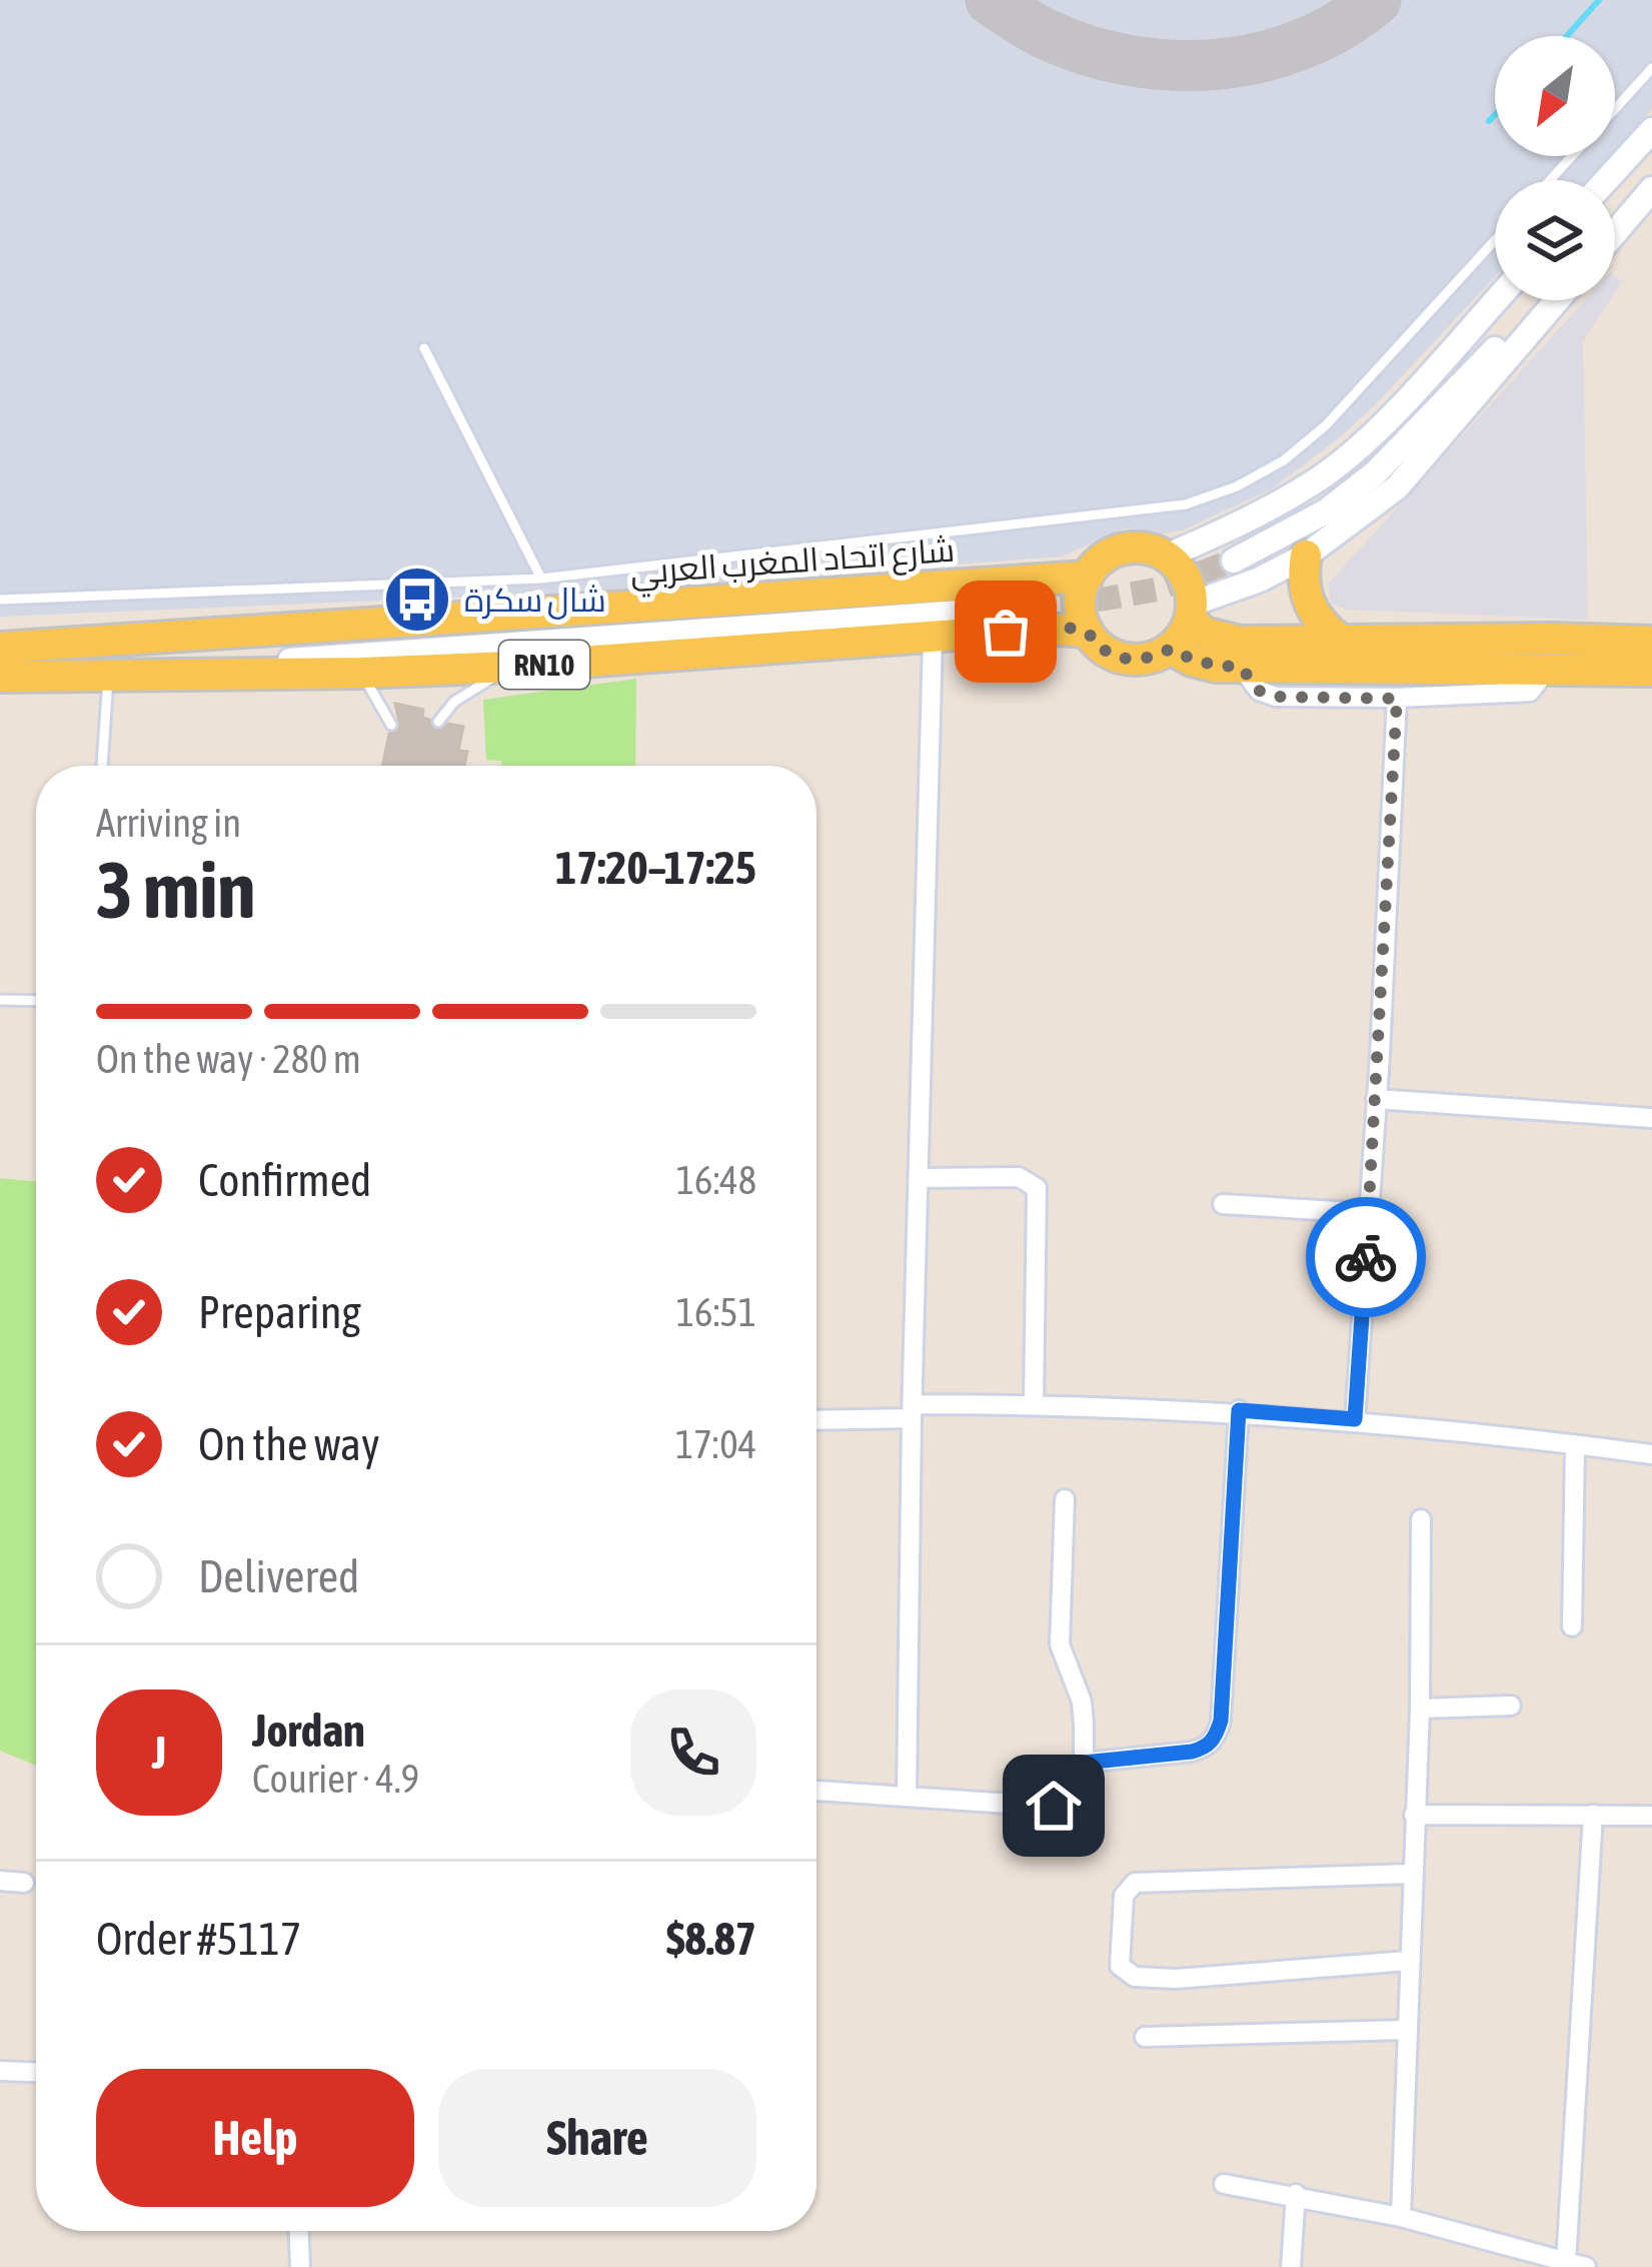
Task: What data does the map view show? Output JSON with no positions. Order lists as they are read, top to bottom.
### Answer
{
  "streets": {
    "main road": ["شارع اتحاد المغرب العربي", "RN10"]
  },
  "crossings": [
    ["شارع اتحاد المغرب العربي", "RN10"]
  ],
  "places": {
    "bus stop": ["شال سكرة"]
  },
  "north": "bottom left",
  "page": {
    "heading": ["3 min", "Arriving in", "17:20–17:25"],
    "panel": [
      "Jordan",
      "Courier · 4.9",
      "Order #5117",
      "$8.87"
    ],
    "bar": "On the way · 280 m",
    "list": [
      ["Confirmed", "16:48"],
      ["Preparing", "16:51"],
      ["On the way", "17:04"],
      "Delivered"
    ],
    "round": "J",
    "buttons": ["Help", "Share"]
  }
}
